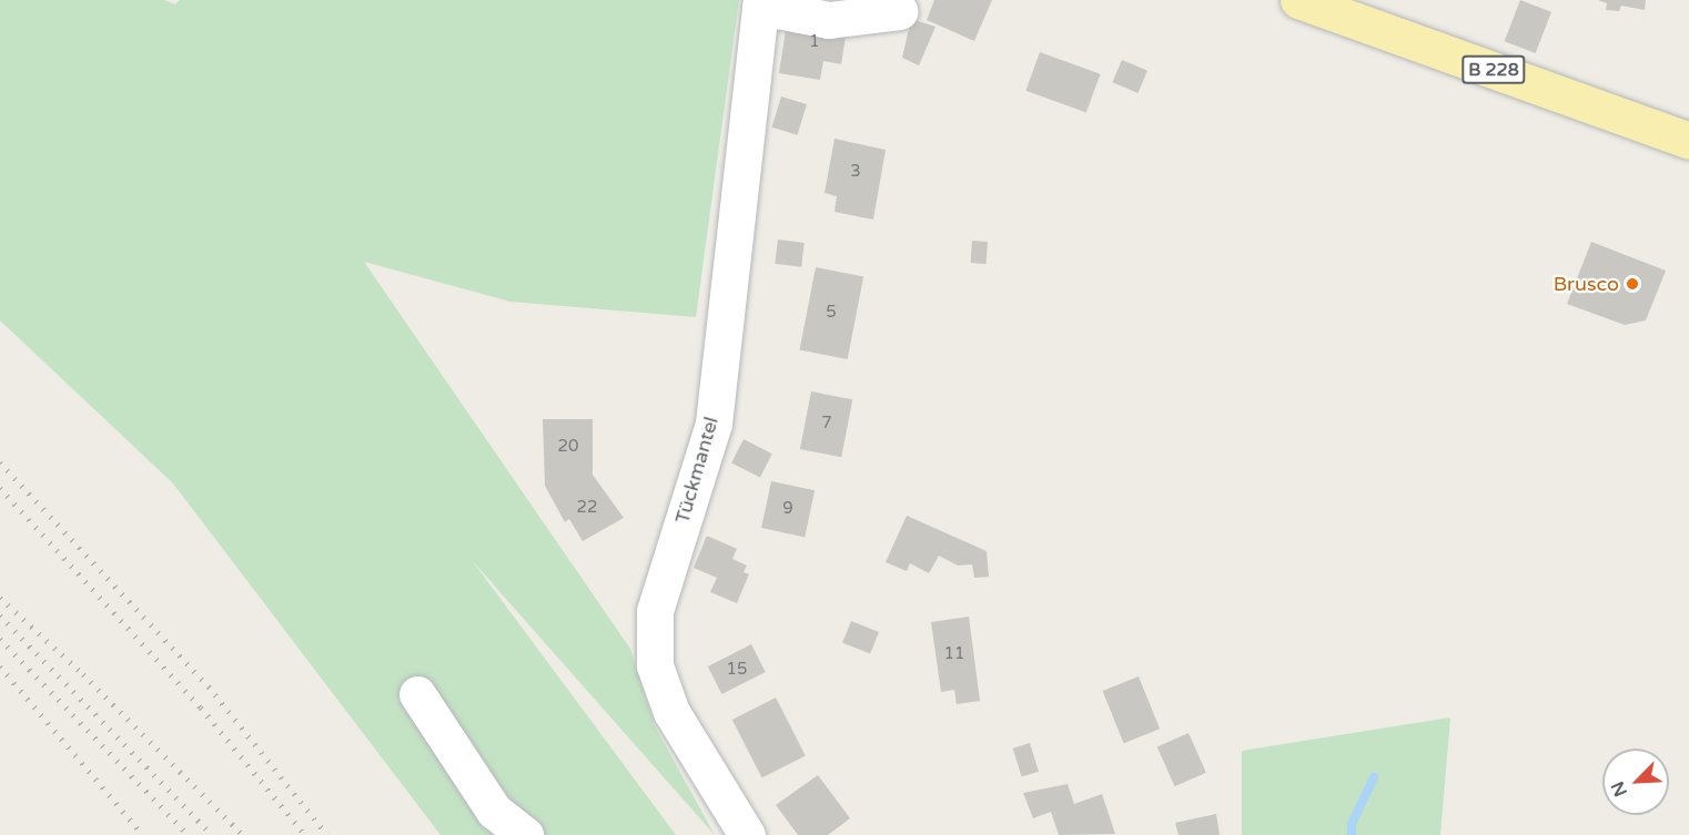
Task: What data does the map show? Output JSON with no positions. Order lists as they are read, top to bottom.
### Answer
{
  "streets": {
    "main road": ["B 228"],
    "street": ["Tückmantel"]
  },
  "places": ["Brusco"],
  "house_numbers": [
    "1",
    "3",
    "5",
    "7",
    "20",
    "22",
    "9",
    "11",
    "15"
  ],
  "north": "bottom left"
}
